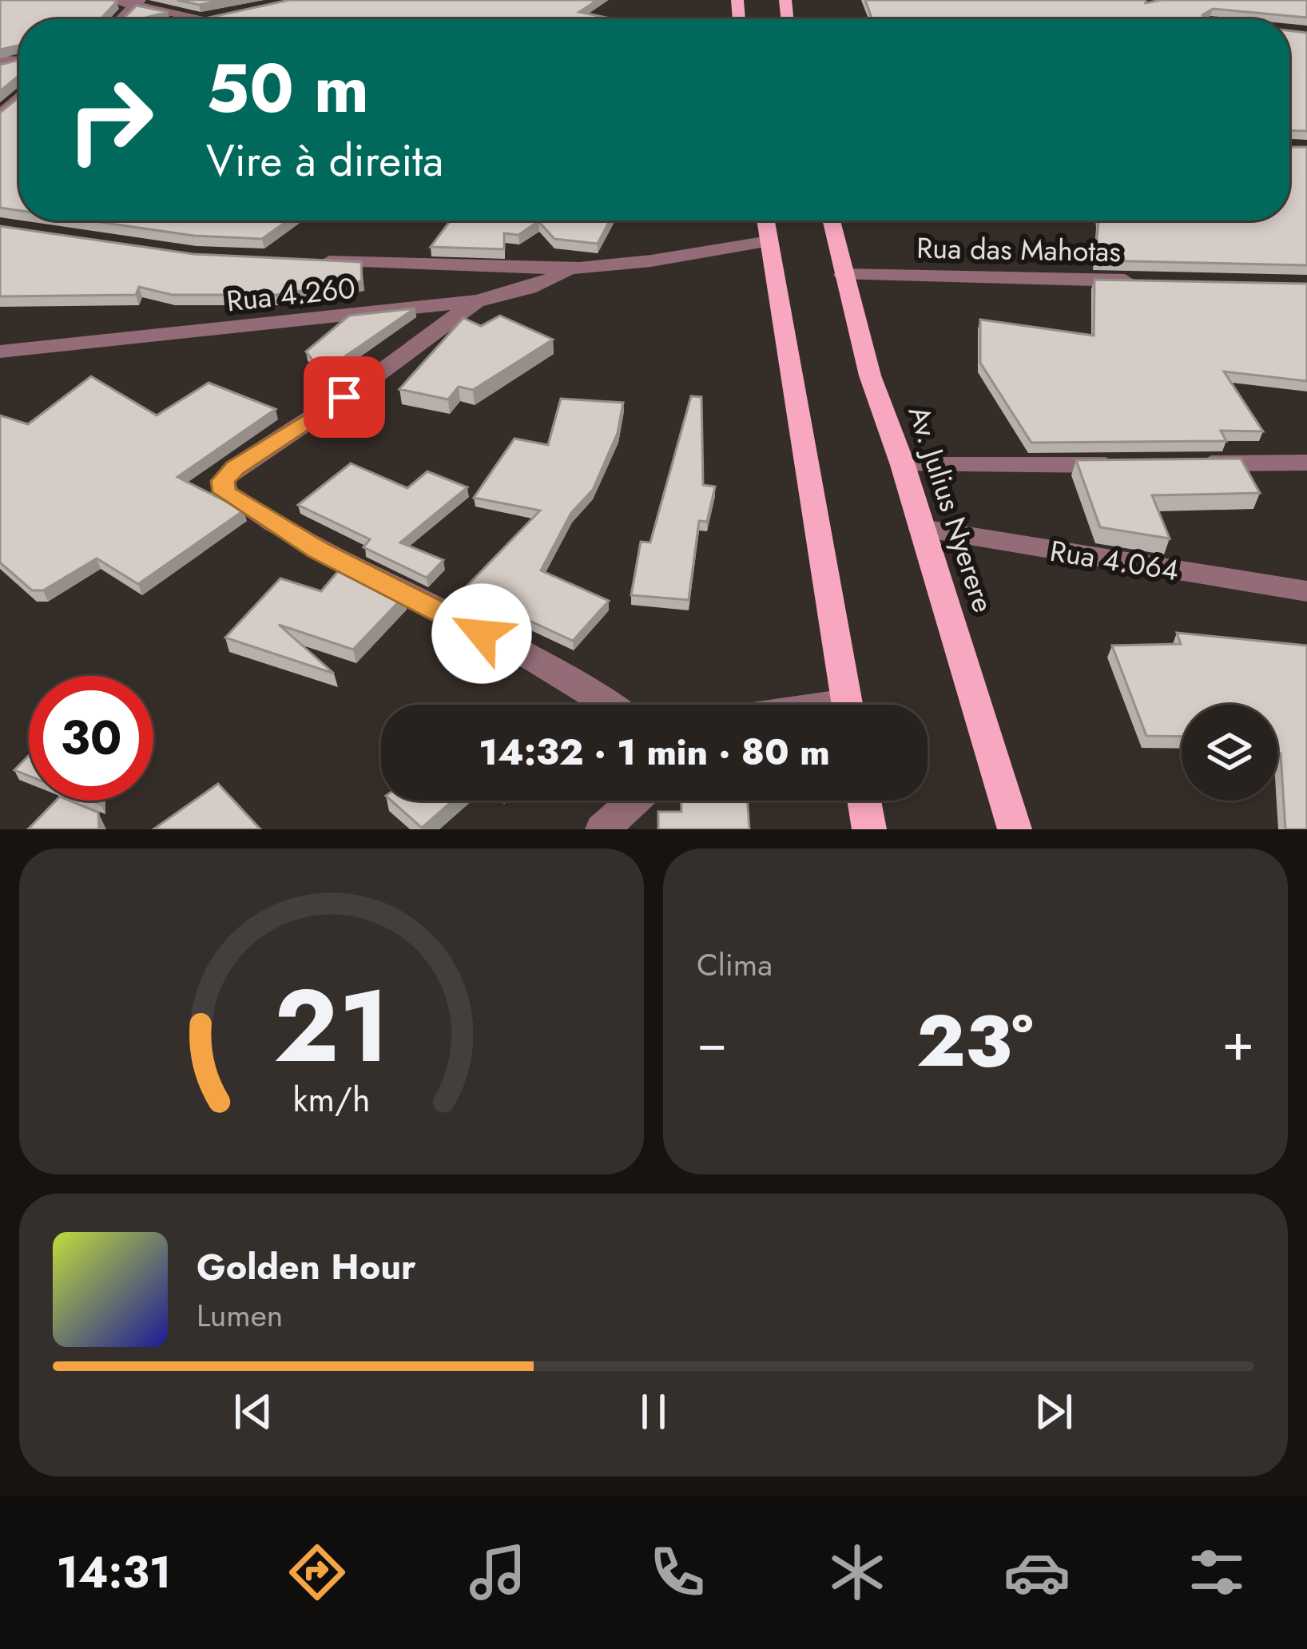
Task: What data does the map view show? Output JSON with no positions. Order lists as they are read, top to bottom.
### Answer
{
  "streets": {
    "main road": ["Av. Julius Nyerere"],
    "street": ["Rua das Mahotas", "Rua 4.260", "Rua 4.064"]
  },
  "crossings": [
    ["Rua das Mahotas", "Av. Julius Nyerere"],
    ["Av. Julius Nyerere", "Rua 4.064"]
  ],
  "page": {
    "turn": ["50 m", "Vire à direita"],
    "limit": "30",
    "trip": "14:32 · 1 min · 80 m",
    "tile": "Clima",
    "heat": ["−", "23°", "+"],
    "song": ["Golden Hour", "Lumen"],
    "tabs": "14:31",
    "gauge": ["21", "km/h"]
  }
}
